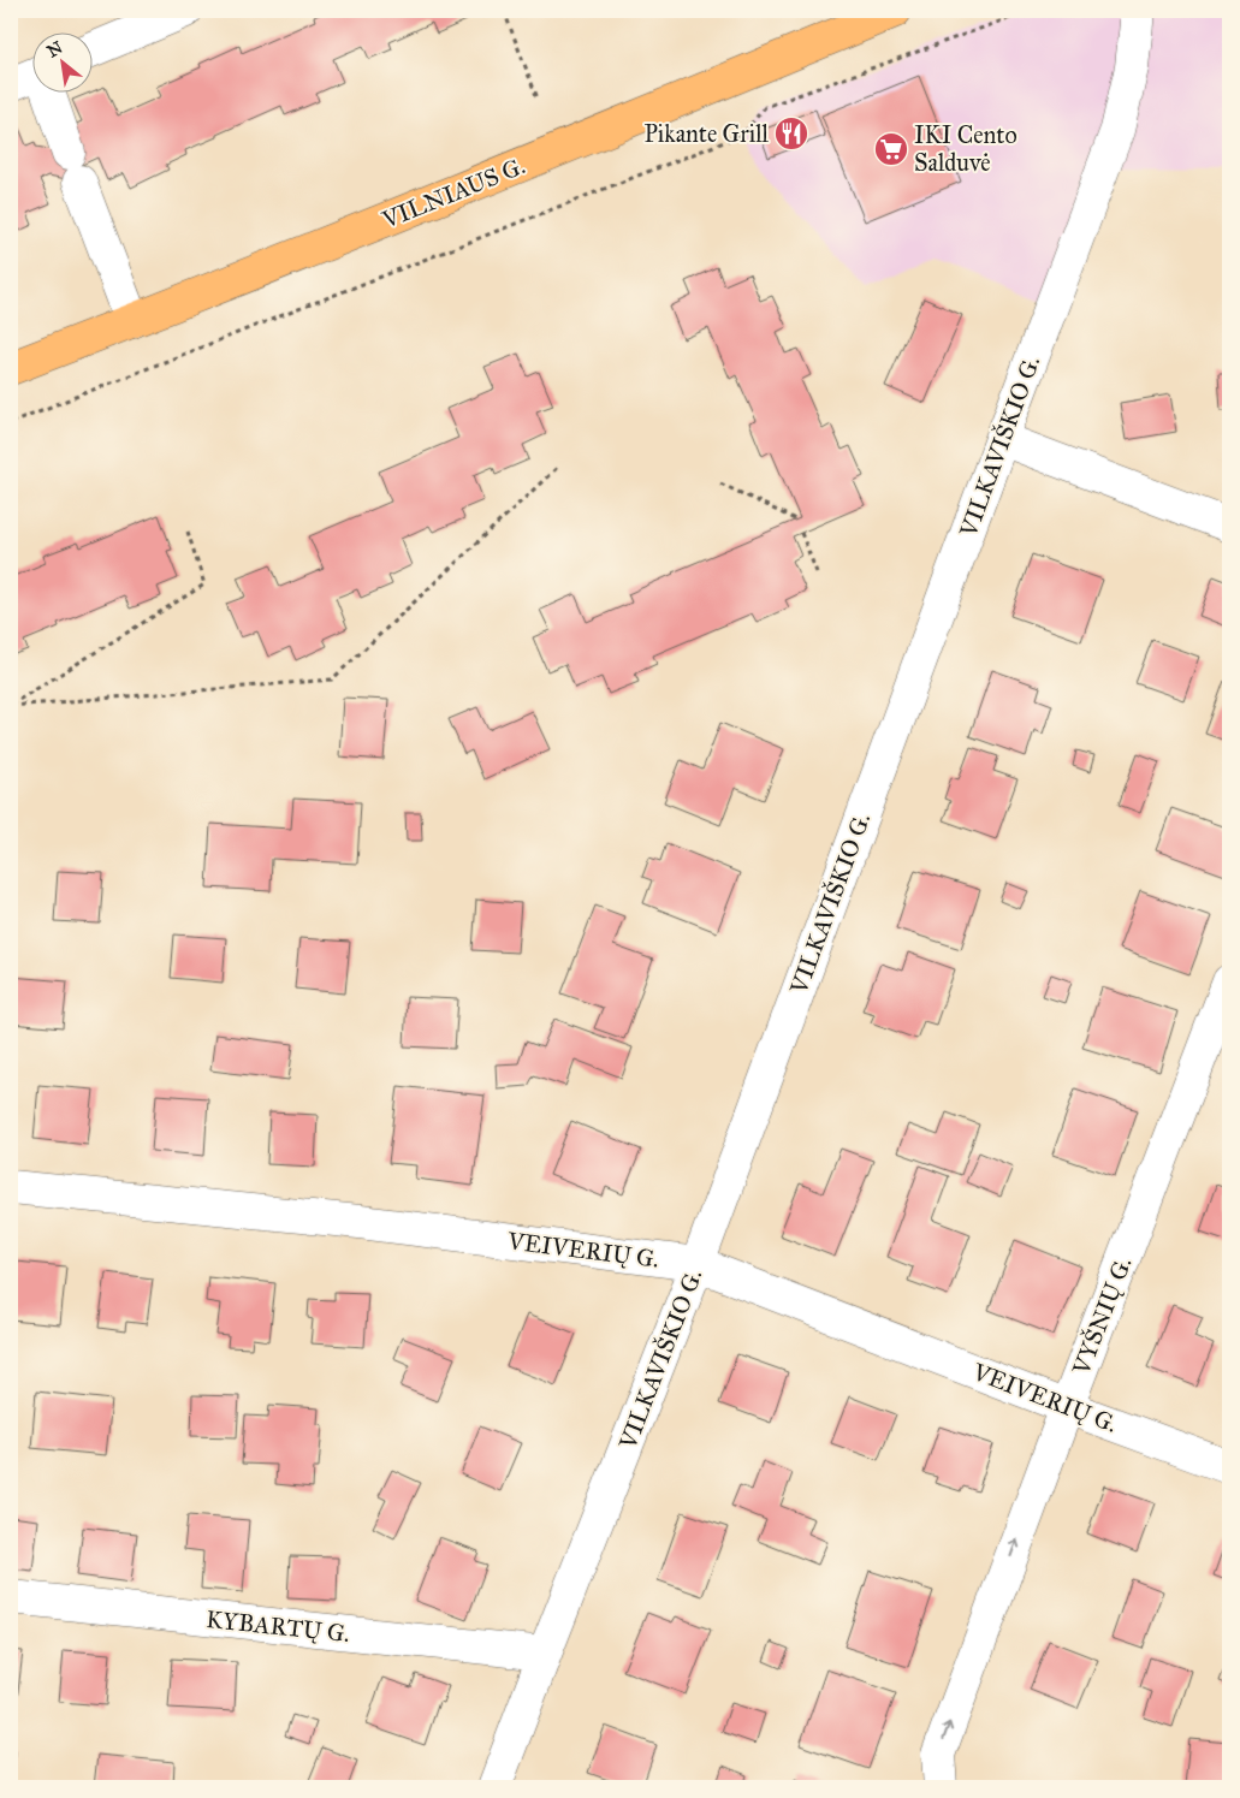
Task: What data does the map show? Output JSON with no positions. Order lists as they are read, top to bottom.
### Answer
{
  "streets": {
    "highway": ["VILNIAUS G."],
    "street": [
      "VILKAVIŠKIO G.",
      "VEIVERIŲ G.",
      "VYŠNIŲ G.",
      "KYBARTŲ G."
    ]
  },
  "crossings": [
    ["VILKAVIŠKIO G.", "VEIVERIŲ G."],
    ["VILKAVIŠKIO G.", "KYBARTŲ G."],
    ["VEIVERIŲ G.", "VYŠNIŲ G."]
  ],
  "one_way": ["VYŠNIŲ G."],
  "places": {
    "restaurant": ["Pikante Grill"],
    "supermarket": ["IKI Cento Salduvė"]
  },
  "north": "top left"
}
